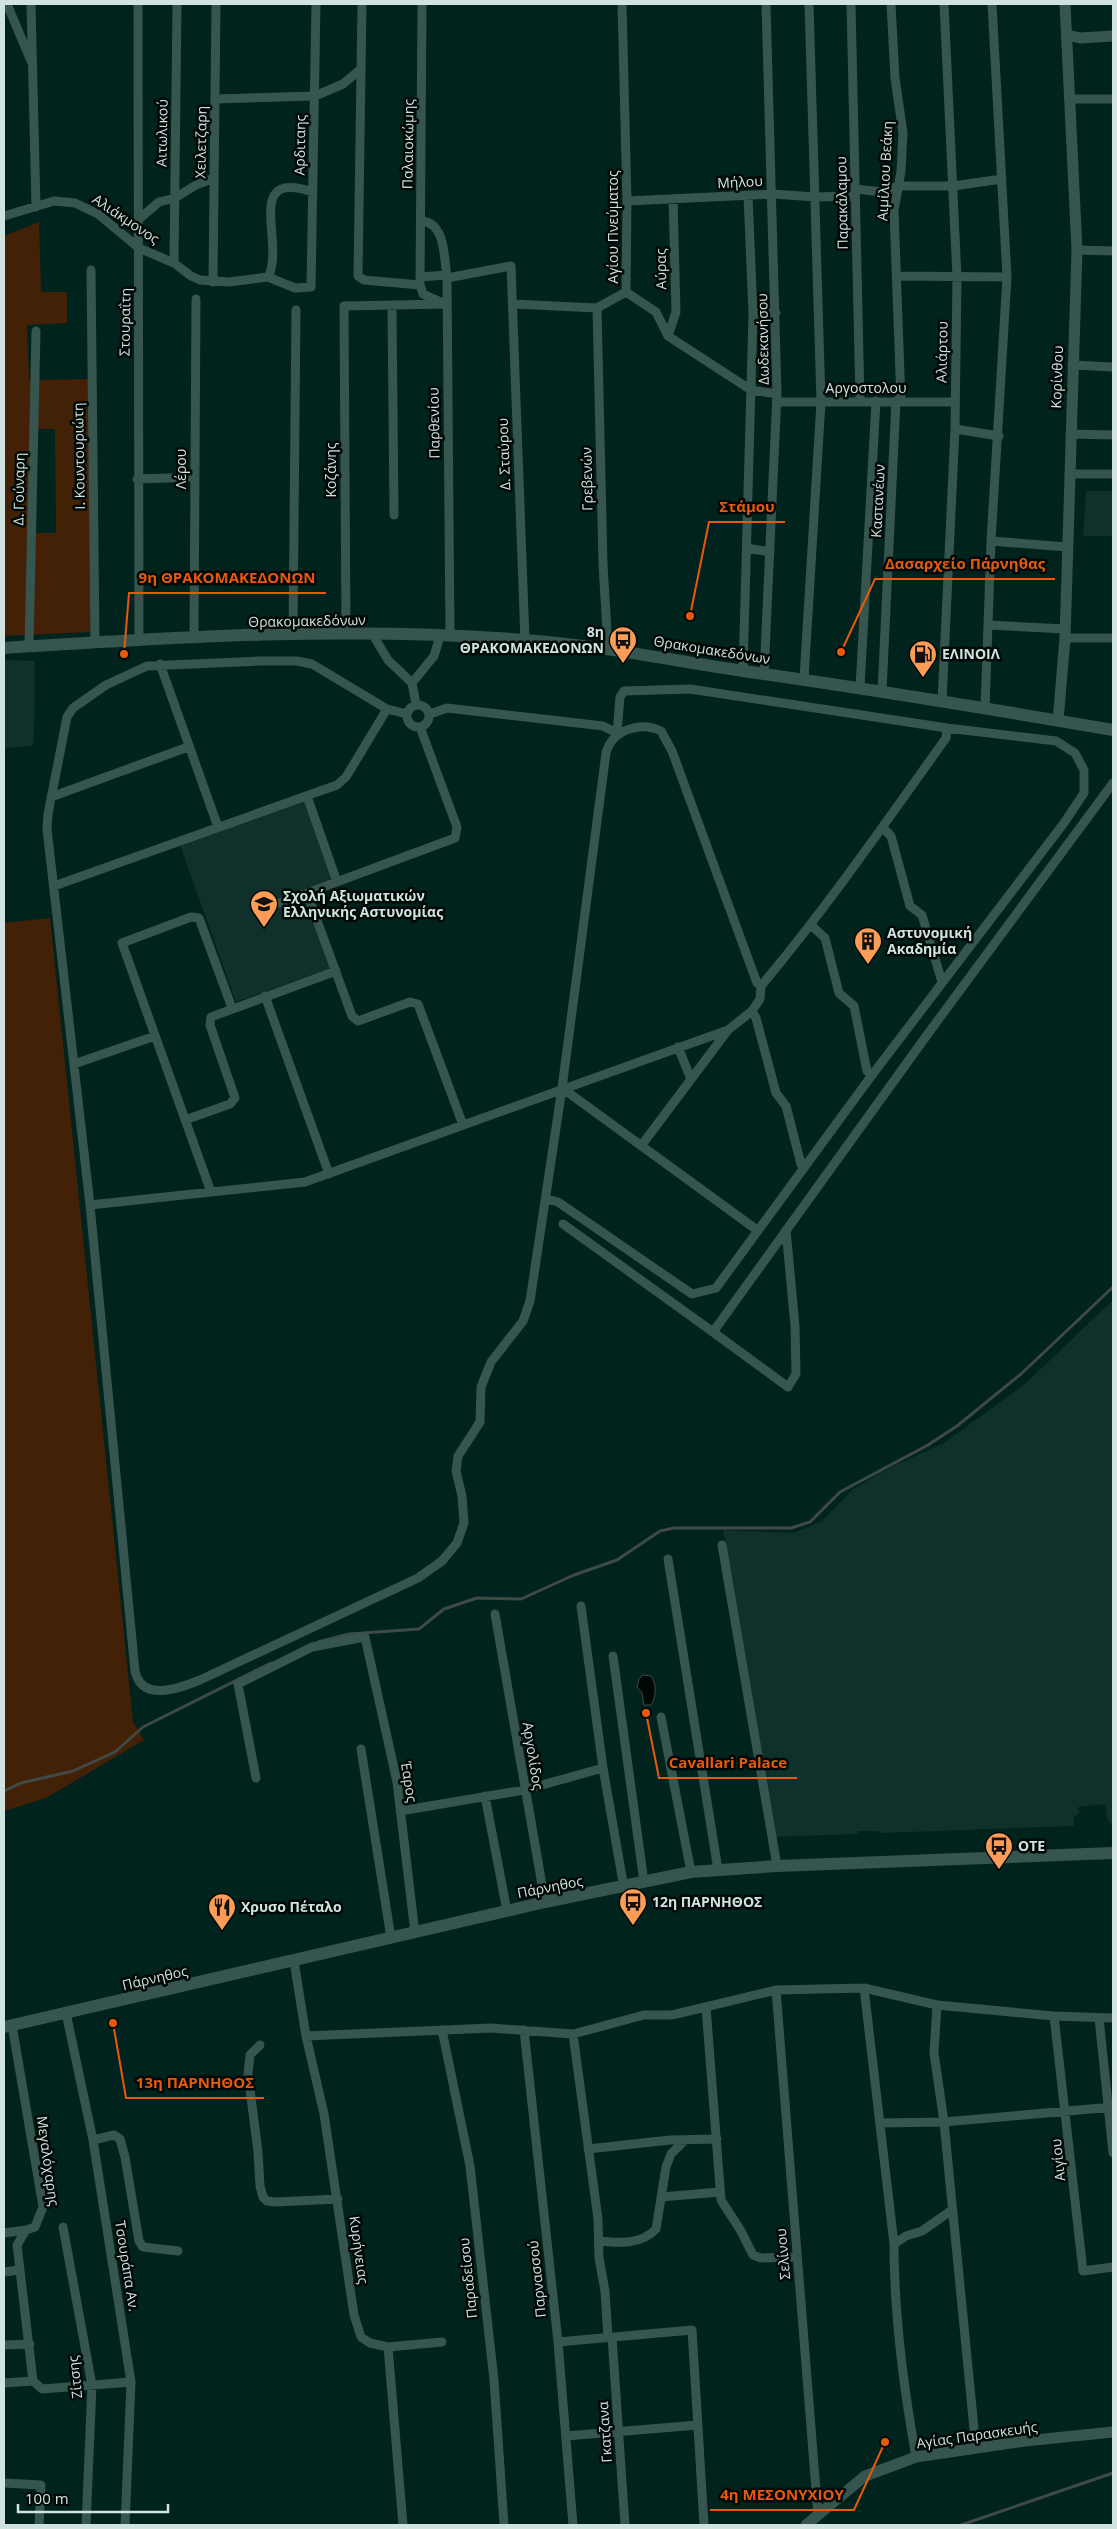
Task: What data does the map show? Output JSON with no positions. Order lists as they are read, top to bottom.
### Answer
{
  "streets": {
    "main road": ["Θρακομακεδόνων", "Πάρνηθος"],
    "street": [
      "Αιτωλικού",
      "Χειλετζαρη",
      "Παλαιοκώμης",
      "Αρδιταης",
      "Αιμίλιου Βεάκη",
      "Μήλου",
      "Παρακάλαμου",
      "Αλιάκμονος",
      "Αγίου Πνεύματος",
      "Αύρας",
      "Στουραΐτη",
      "Δωδεκανήσου",
      "Αλιάρτου",
      "Κορίνθου",
      "Αργοστολου",
      "Παρθενίου",
      "Δ. Σταύρου",
      "Ι. Κουντουριώτη",
      "Λέρου",
      "Κοζάνης",
      "Γρεβενών",
      "Δ. Γούναρη",
      "Καστανέων",
      "Αργολίδος",
      "Έαρος",
      "Αιγίου",
      "Μεγαλόχαρης",
      "Κυρήνειας",
      "Σελίνου",
      "Τσουράπα Αν.",
      "Παραδείσου",
      "Παρνασσού",
      "Ζίτσης",
      "Γκατζανα",
      "Αγίας Παρασκευής"
    ]
  },
  "crossings": [
    ["Αιτωλικού", "Αλιάκμονος"],
    ["Χειλετζαρη", "Αλιάκμονος"],
    ["Παλαιοκώμης", "Παρθενίου"],
    ["Αιμίλιου Βεάκη", "Μήλου"],
    ["Αιμίλιου Βεάκη", "Αργοστολου"],
    ["Αιμίλιου Βεάκη", "Καστανέων"],
    ["Μήλου", "Παρακάλαμου"],
    ["Μήλου", "Αγίου Πνεύματος"],
    ["Μήλου", "Αύρας"],
    ["Μήλου", "Δωδεκανήσου"],
    ["Μήλου", "Αλιάρτου"],
    ["Παρακάλαμου", "Αργοστολου"],
    ["Αλιάκμονος", "Στουραΐτη"],
    ["Αγίου Πνεύματος", "Αύρας"],
    ["Στουραΐτη", "Θρακομακεδόνων"],
    ["Δωδεκανήσου", "Αργοστολου"],
    ["Δωδεκανήσου", "Θρακομακεδόνων"],
    ["Αλιάρτου", "Αργοστολου"],
    ["Αλιάρτου", "Θρακομακεδόνων"],
    ["Κορίνθου", "Θρακομακεδόνων"],
    ["Αργοστολου", "Καστανέων"],
    ["Παρθενίου", "Δ. Σταύρου"],
    ["Παρθενίου", "Θρακομακεδόνων"],
    ["Δ. Σταύρου", "Θρακομακεδόνων"],
    ["Ι. Κουντουριώτη", "Θρακομακεδόνων"],
    ["Λέρου", "Θρακομακεδόνων"],
    ["Κοζάνης", "Θρακομακεδόνων"],
    ["Γρεβενών", "Θρακομακεδόνων"],
    ["Δ. Γούναρη", "Θρακομακεδόνων"],
    ["Καστανέων", "Θρακομακεδόνων"],
    ["Αργολίδος", "Πάρνηθος"],
    ["Έαρος", "Πάρνηθος"],
    ["Πάρνηθος", "Μεγαλόχαρης"],
    ["Πάρνηθος", "Κυρήνειας"],
    ["Πάρνηθος", "Τσουράπα Αν."],
    ["Σελίνου", "Αγίας Παρασκευής"]
  ],
  "places": {
    "other": [
      "Στάμου",
      "Δασαρχείο Πάρνηθας",
      "9η ΘΡΑΚΟΜΑΚΕΔΟΝΩΝ",
      "Cavallari Palace",
      "13η ΠΑΡΝΗΘΟΣ",
      "4η ΜΕΣΟΝΥΧΙΟΥ"
    ],
    "bus stop": ["8η ΘΡΑΚΟΜΑΚΕΔΟΝΩΝ", "ΟΤΕ", "12η ΠΑΡΝΗΘΟΣ"],
    "fuel station": ["ΕΛΙΝΟΙΛ"],
    "school or university": ["Σχολή Αξιωματικών Ελληνικής Αστυνομίας"],
    "building": ["Αστυνομική Ακαδημία"],
    "restaurant": ["Χρυσο Πέταλο"]
  },
  "scale_bar": "100 m"
}
